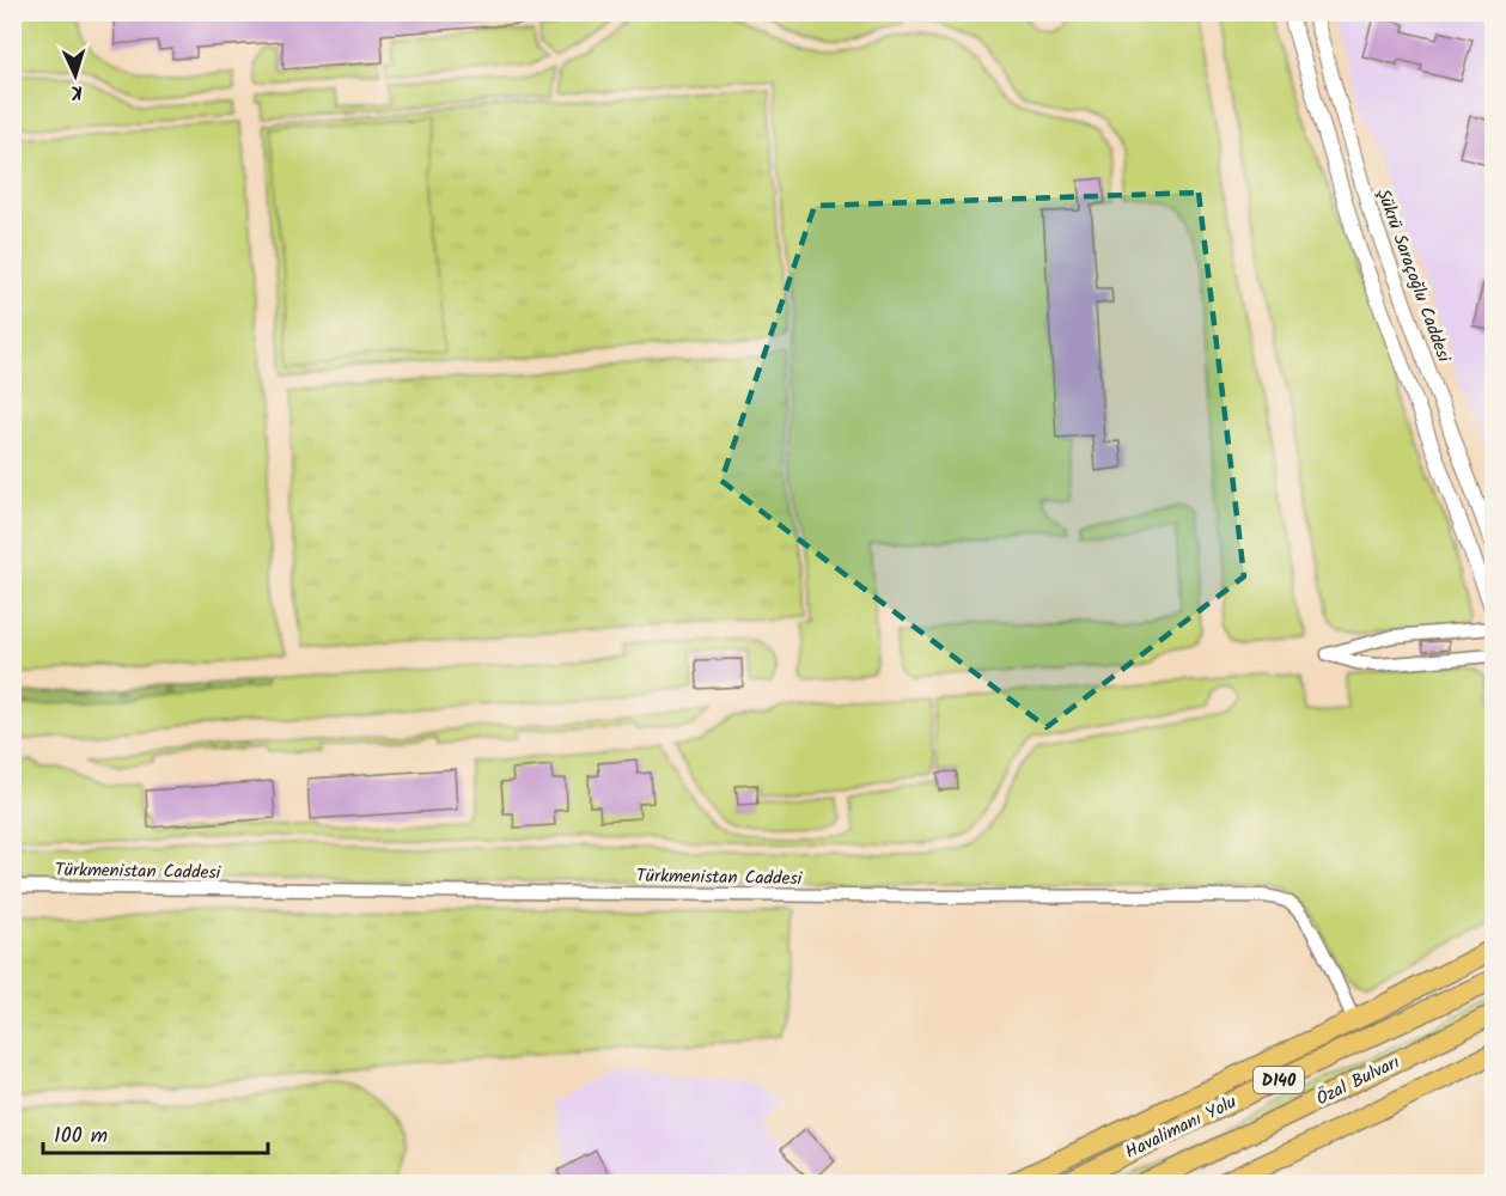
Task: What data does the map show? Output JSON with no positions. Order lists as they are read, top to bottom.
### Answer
{
  "streets": {
    "highway": ["D140", "Özal Bulvarı", "Havalimanı Yolu"],
    "street": ["Şükrü Saraçoğlu Caddesi", "Türkmenistan Caddesi"]
  },
  "scale_bar": "100 m",
  "north": "bottom"
}
